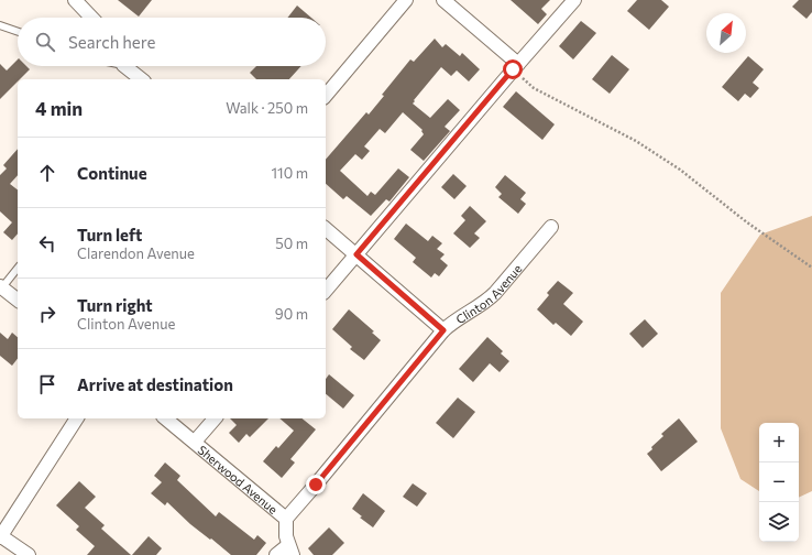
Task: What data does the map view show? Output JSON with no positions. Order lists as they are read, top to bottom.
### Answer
{
  "streets": {
    "street": ["Clinton Avenue", "Sherwood Avenue"]
  },
  "crossings": [
    ["Clinton Avenue", "Sherwood Avenue"]
  ],
  "north": "top right",
  "page": {
    "search": "Search here",
    "heading": ["4 min", "Walk · 250 m"],
    "list": [
      ["Continue", "110 m"],
      ["Turn left", "Clarendon Avenue", "50 m"],
      ["Turn right", "Clinton Avenue", "90 m"],
      "Arrive at destination"
    ],
    "map_buttons": ["+", "−"]
  }
}
